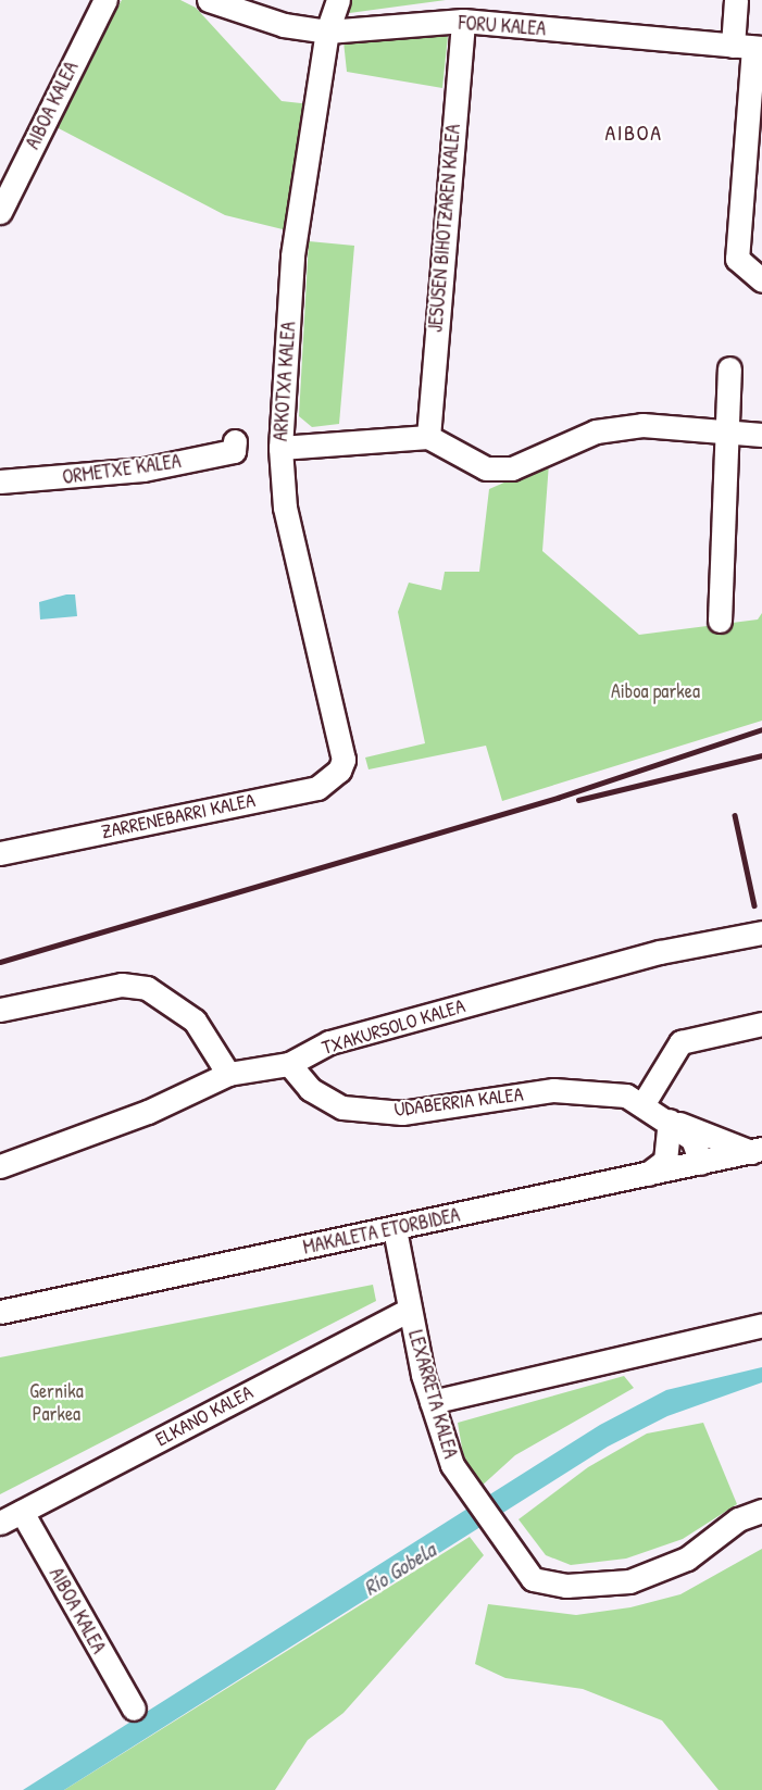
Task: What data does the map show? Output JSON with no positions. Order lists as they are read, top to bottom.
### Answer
{
  "streets": {
    "street": [
      "FORU KALEA",
      "AIBOA KALEA",
      "JESUSEN BIHOTZAREN KALEA",
      "ARKOTXA KALEA",
      "ORMETXE KALEA",
      "ZARRENEBARRI KALEA",
      "TXAKURSOLO KALEA",
      "UDABERRIA KALEA",
      "MAKALETA ETORBIDEA",
      "LEXARRETA KALEA",
      "ELKANO KALEA"
    ]
  },
  "crossings": [
    ["FORU KALEA", "JESUSEN BIHOTZAREN KALEA"],
    ["FORU KALEA", "ARKOTXA KALEA"],
    ["AIBOA KALEA", "ELKANO KALEA"],
    ["ARKOTXA KALEA", "ZARRENEBARRI KALEA"],
    ["TXAKURSOLO KALEA", "UDABERRIA KALEA"],
    ["UDABERRIA KALEA", "MAKALETA ETORBIDEA"],
    ["MAKALETA ETORBIDEA", "LEXARRETA KALEA"],
    ["LEXARRETA KALEA", "ELKANO KALEA"]
  ],
  "districts": ["AIBOA"],
  "water": ["Río Gobela"],
  "parks": ["Aiboa parkea", "Gernika Parkea"]
}
